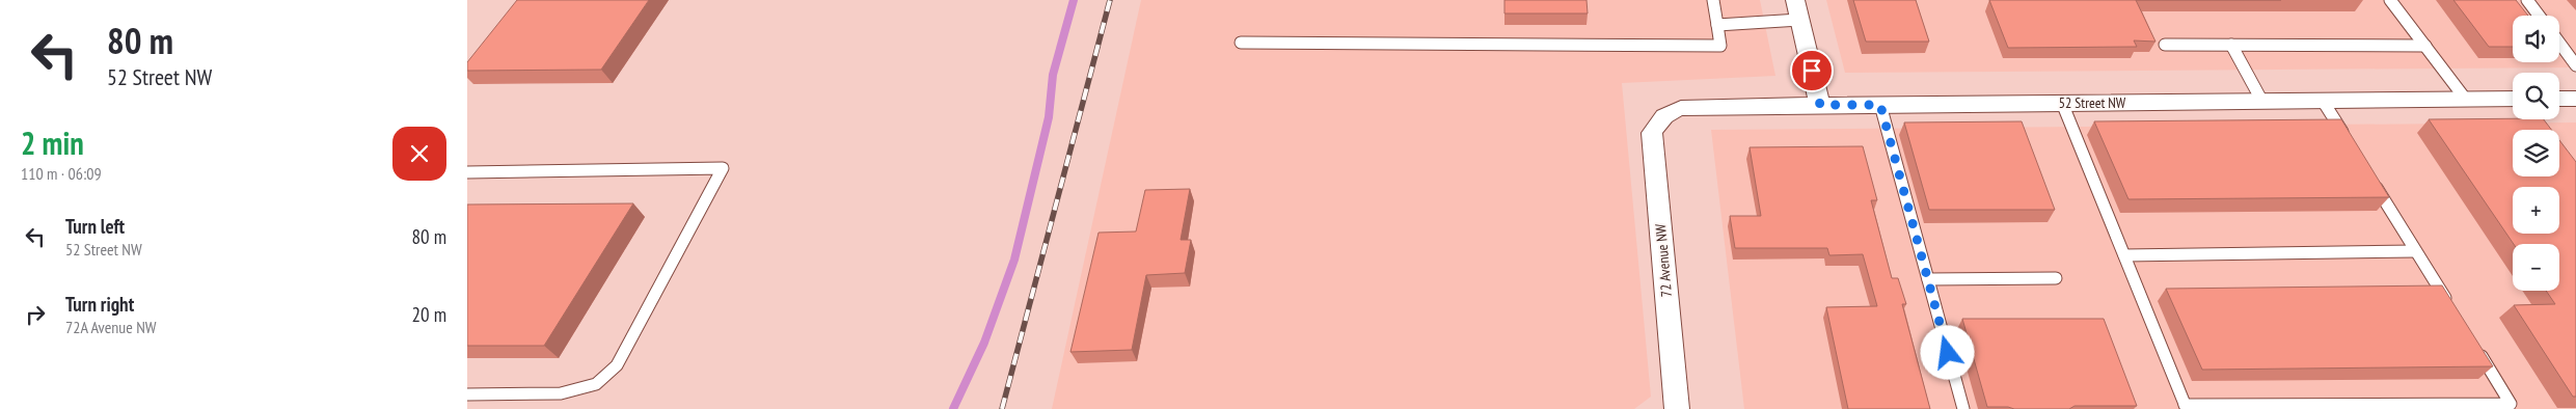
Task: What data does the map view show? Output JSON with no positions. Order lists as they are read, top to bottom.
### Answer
{
  "streets": {
    "street": ["52 Street NW", "72 Avenue NW"]
  },
  "crossings": [
    ["52 Street NW", "72 Avenue NW"]
  ],
  "page": {
    "turn": ["80 m", "52 Street NW"],
    "map_buttons": ["+", "−"],
    "heading": ["2 min", "110 m · 06:09"],
    "list": [
      {
        "name": "Turn left",
        "note": "52 Street NW",
        "value": "80 m"
      },
      {
        "name": "Turn right",
        "note": "72A Avenue NW",
        "value": "20 m"
      }
    ]
  }
}
